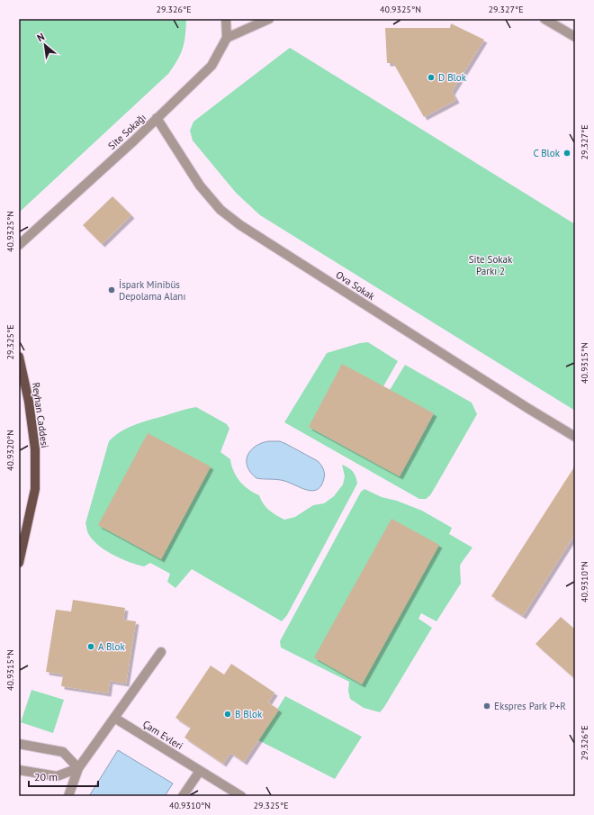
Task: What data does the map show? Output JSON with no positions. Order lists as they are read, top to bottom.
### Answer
{
  "streets": {
    "main road": ["Reyhan Caddesi"],
    "street": ["Site Sokağı", "Ova Sokak", "Çam Evleri"]
  },
  "crossings": [
    ["Site Sokağı", "Ova Sokak"]
  ],
  "parks": ["Site Sokak Parkı 2"],
  "places": [
    "D Blok",
    "C Blok",
    "İspark Minibüs Depolama Alanı",
    "A Blok",
    "Ekspres Park P+R",
    "B Blok"
  ],
  "scale_bar": "20 m",
  "north": "top left",
  "coordinates": [
    "29.326°E",
    "40.9325°N",
    "29.327°E",
    "29.325°E",
    "40.9315°N",
    "40.9320°N",
    "40.9310°N"
  ]
}
